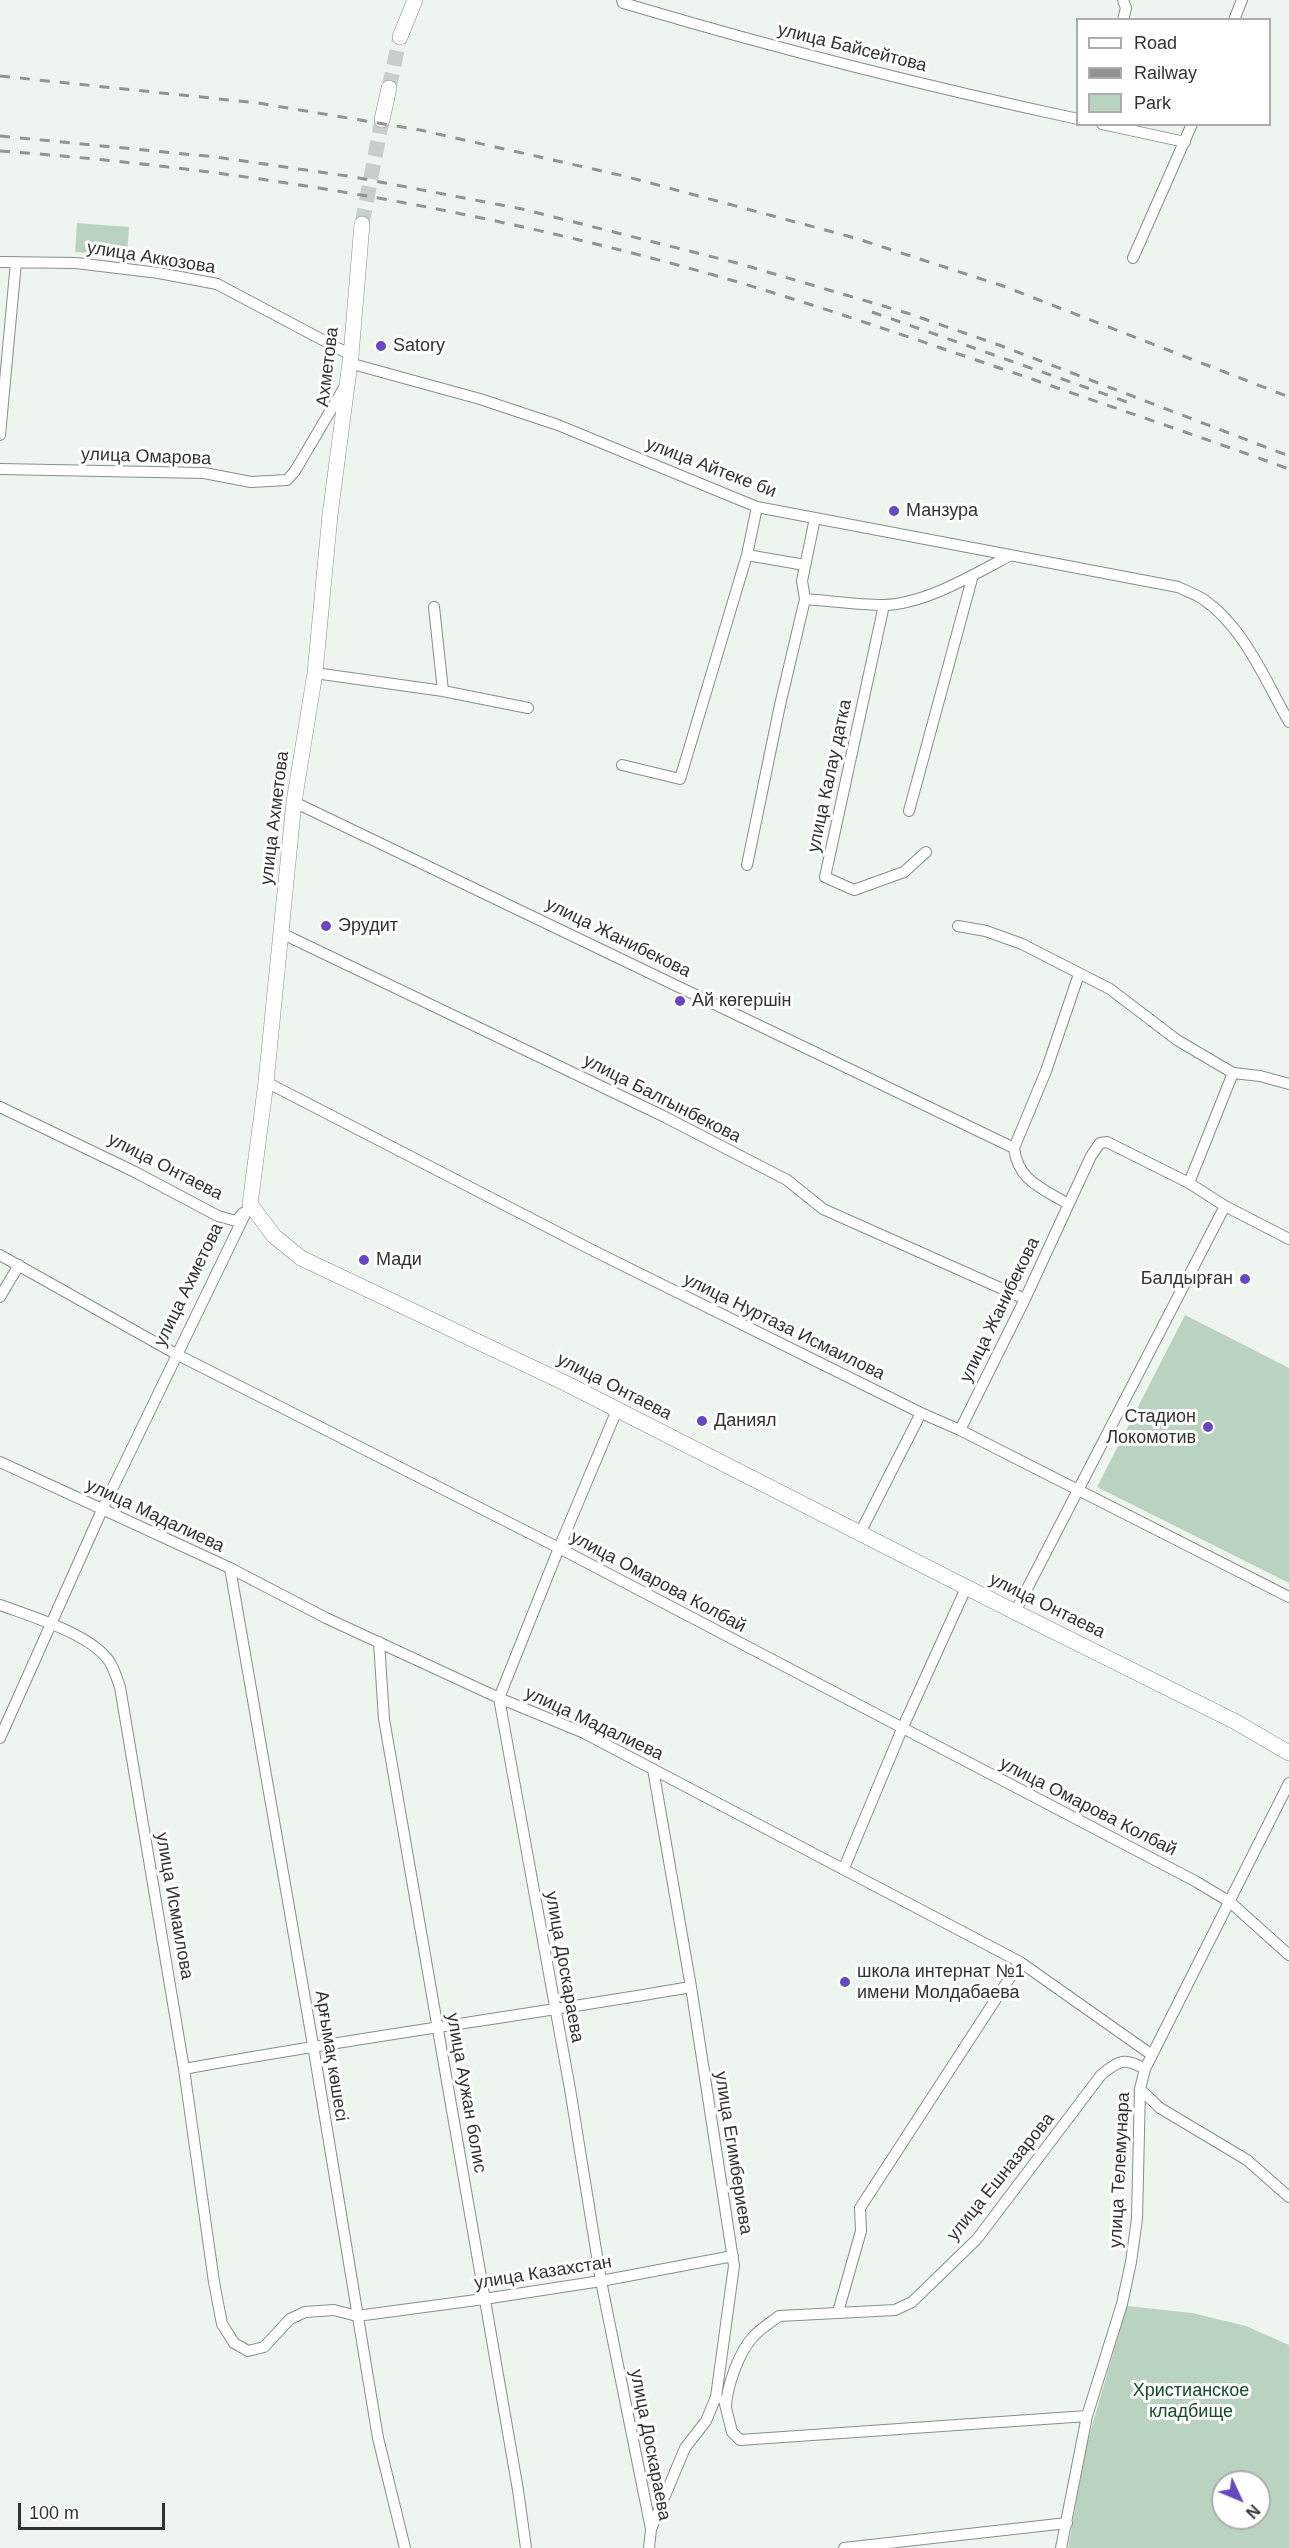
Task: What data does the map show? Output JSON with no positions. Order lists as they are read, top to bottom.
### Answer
{
  "streets": {
    "main road": ["Ахметова", "улица Ахметова", "улица Онтаева"],
    "street": [
      "улица Байсейтова",
      "улица Аккозова",
      "улица Омарова",
      "улица Айтеке би",
      "улица Калау датка",
      "улица Жанибекова",
      "улица Балгынбекова",
      "улица Нуртаза Исмаилова",
      "улица Мадалиева",
      "улица Омарова Колбай",
      "улица Исмаилова",
      "улица Доскараева",
      "Арғымақ көшесі",
      "улица Аужан болис",
      "улица Егимбериева",
      "улица Телемунара",
      "улица Ешназарова",
      "улица Казахстан"
    ]
  },
  "crossings": [
    ["улица Аккозова", "Ахметова"],
    ["улица Аккозова", "улица Айтеке би"],
    ["Ахметова", "улица Омарова"],
    ["Ахметова", "улица Айтеке би"],
    ["Ахметова", "улица Ахметова"],
    ["улица Ахметова", "улица Жанибекова"],
    ["улица Ахметова", "улица Балгынбекова"],
    ["улица Ахметова", "улица Онтаева"],
    ["улица Ахметова", "улица Нуртаза Исмаилова"],
    ["улица Ахметова", "улица Мадалиева"],
    ["улица Ахметова", "улица Омарова Колбай"],
    ["улица Ахметова", "улица Исмаилова"],
    ["улица Жанибекова", "улица Балгынбекова"],
    ["улица Жанибекова", "улица Нуртаза Исмаилова"],
    ["улица Мадалиева", "улица Доскараева"],
    ["улица Мадалиева", "Арғымақ көшесі"],
    ["улица Мадалиева", "улица Аужан болис"],
    ["улица Мадалиева", "улица Егимбериева"],
    ["улица Мадалиева", "улица Телемунара"],
    ["улица Омарова Колбай", "улица Телемунара"],
    ["улица Исмаилова", "улица Казахстан"],
    ["улица Доскараева", "улица Егимбериева"],
    ["улица Доскараева", "улица Казахстан"],
    ["Арғымақ көшесі", "улица Казахстан"],
    ["улица Аужан болис", "улица Казахстан"],
    ["улица Егимбериева", "улица Ешназарова"],
    ["улица Егимбериева", "улица Казахстан"],
    ["улица Телемунара", "улица Ешназарова"]
  ],
  "parks": ["Христианское кладбище"],
  "places": [
    "Satory",
    "Манзура",
    "Эрудит",
    "Ай көгершін",
    "Мади",
    "Балдырған",
    "Даниял",
    "Стадион Локомотив",
    "школа интернат №1 имени Молдабаева"
  ],
  "legend": ["Road", "Railway", "Park"],
  "scale_bar": "100 m",
  "north": "bottom right"
}
